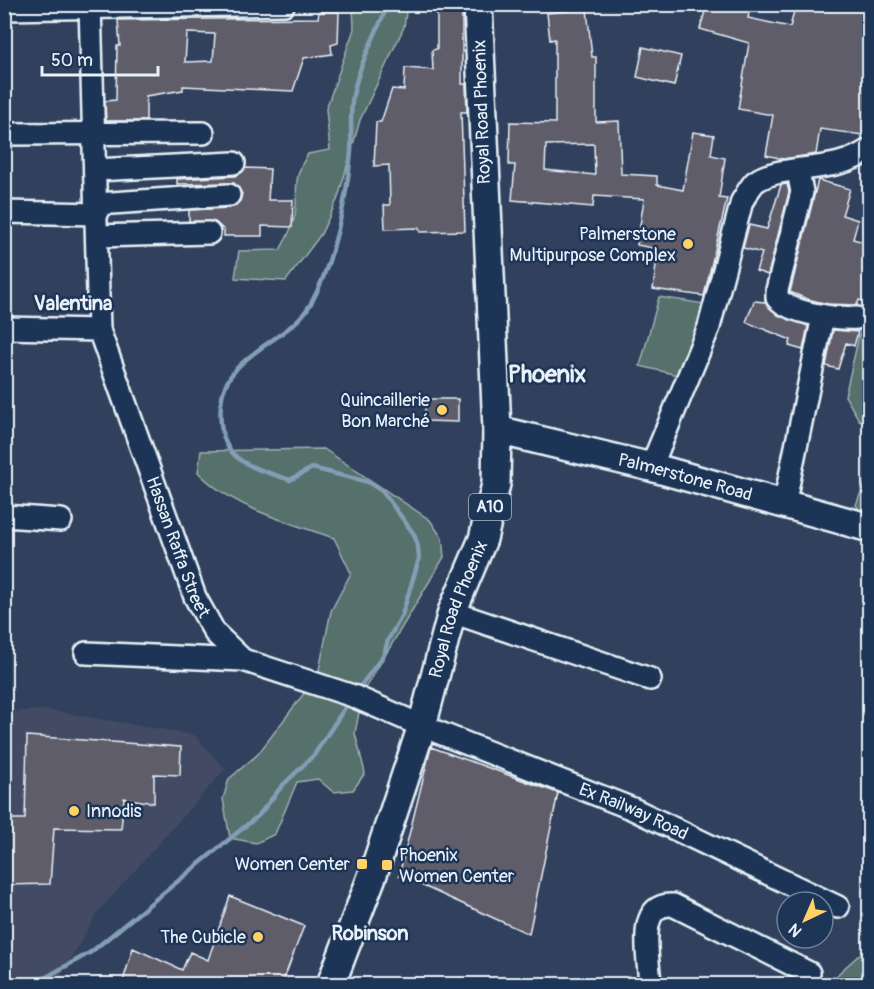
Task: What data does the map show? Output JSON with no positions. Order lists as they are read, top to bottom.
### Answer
{
  "streets": {
    "main road": ["Royal Road Phoenix", "Palmerstone Road", "A10"],
    "street": ["Hassan Raffa Street", "Ex Railway Road"]
  },
  "crossings": [
    ["Royal Road Phoenix", "Palmerstone Road"],
    ["Royal Road Phoenix", "Hassan Raffa Street"],
    ["Royal Road Phoenix", "Ex Railway Road"],
    ["Hassan Raffa Street", "Ex Railway Road"]
  ],
  "districts": ["Valentina", "Phoenix", "Robinson"],
  "places": {
    "other": [
      "Palmerstone Multipurpose Complex",
      "Quincaillerie Bon Marché",
      "Innodis",
      "The Cubicle"
    ],
    "transit": ["Women Center", "Phoenix Women Center"]
  },
  "scale_bar": "50 m",
  "north": "bottom left"
}
